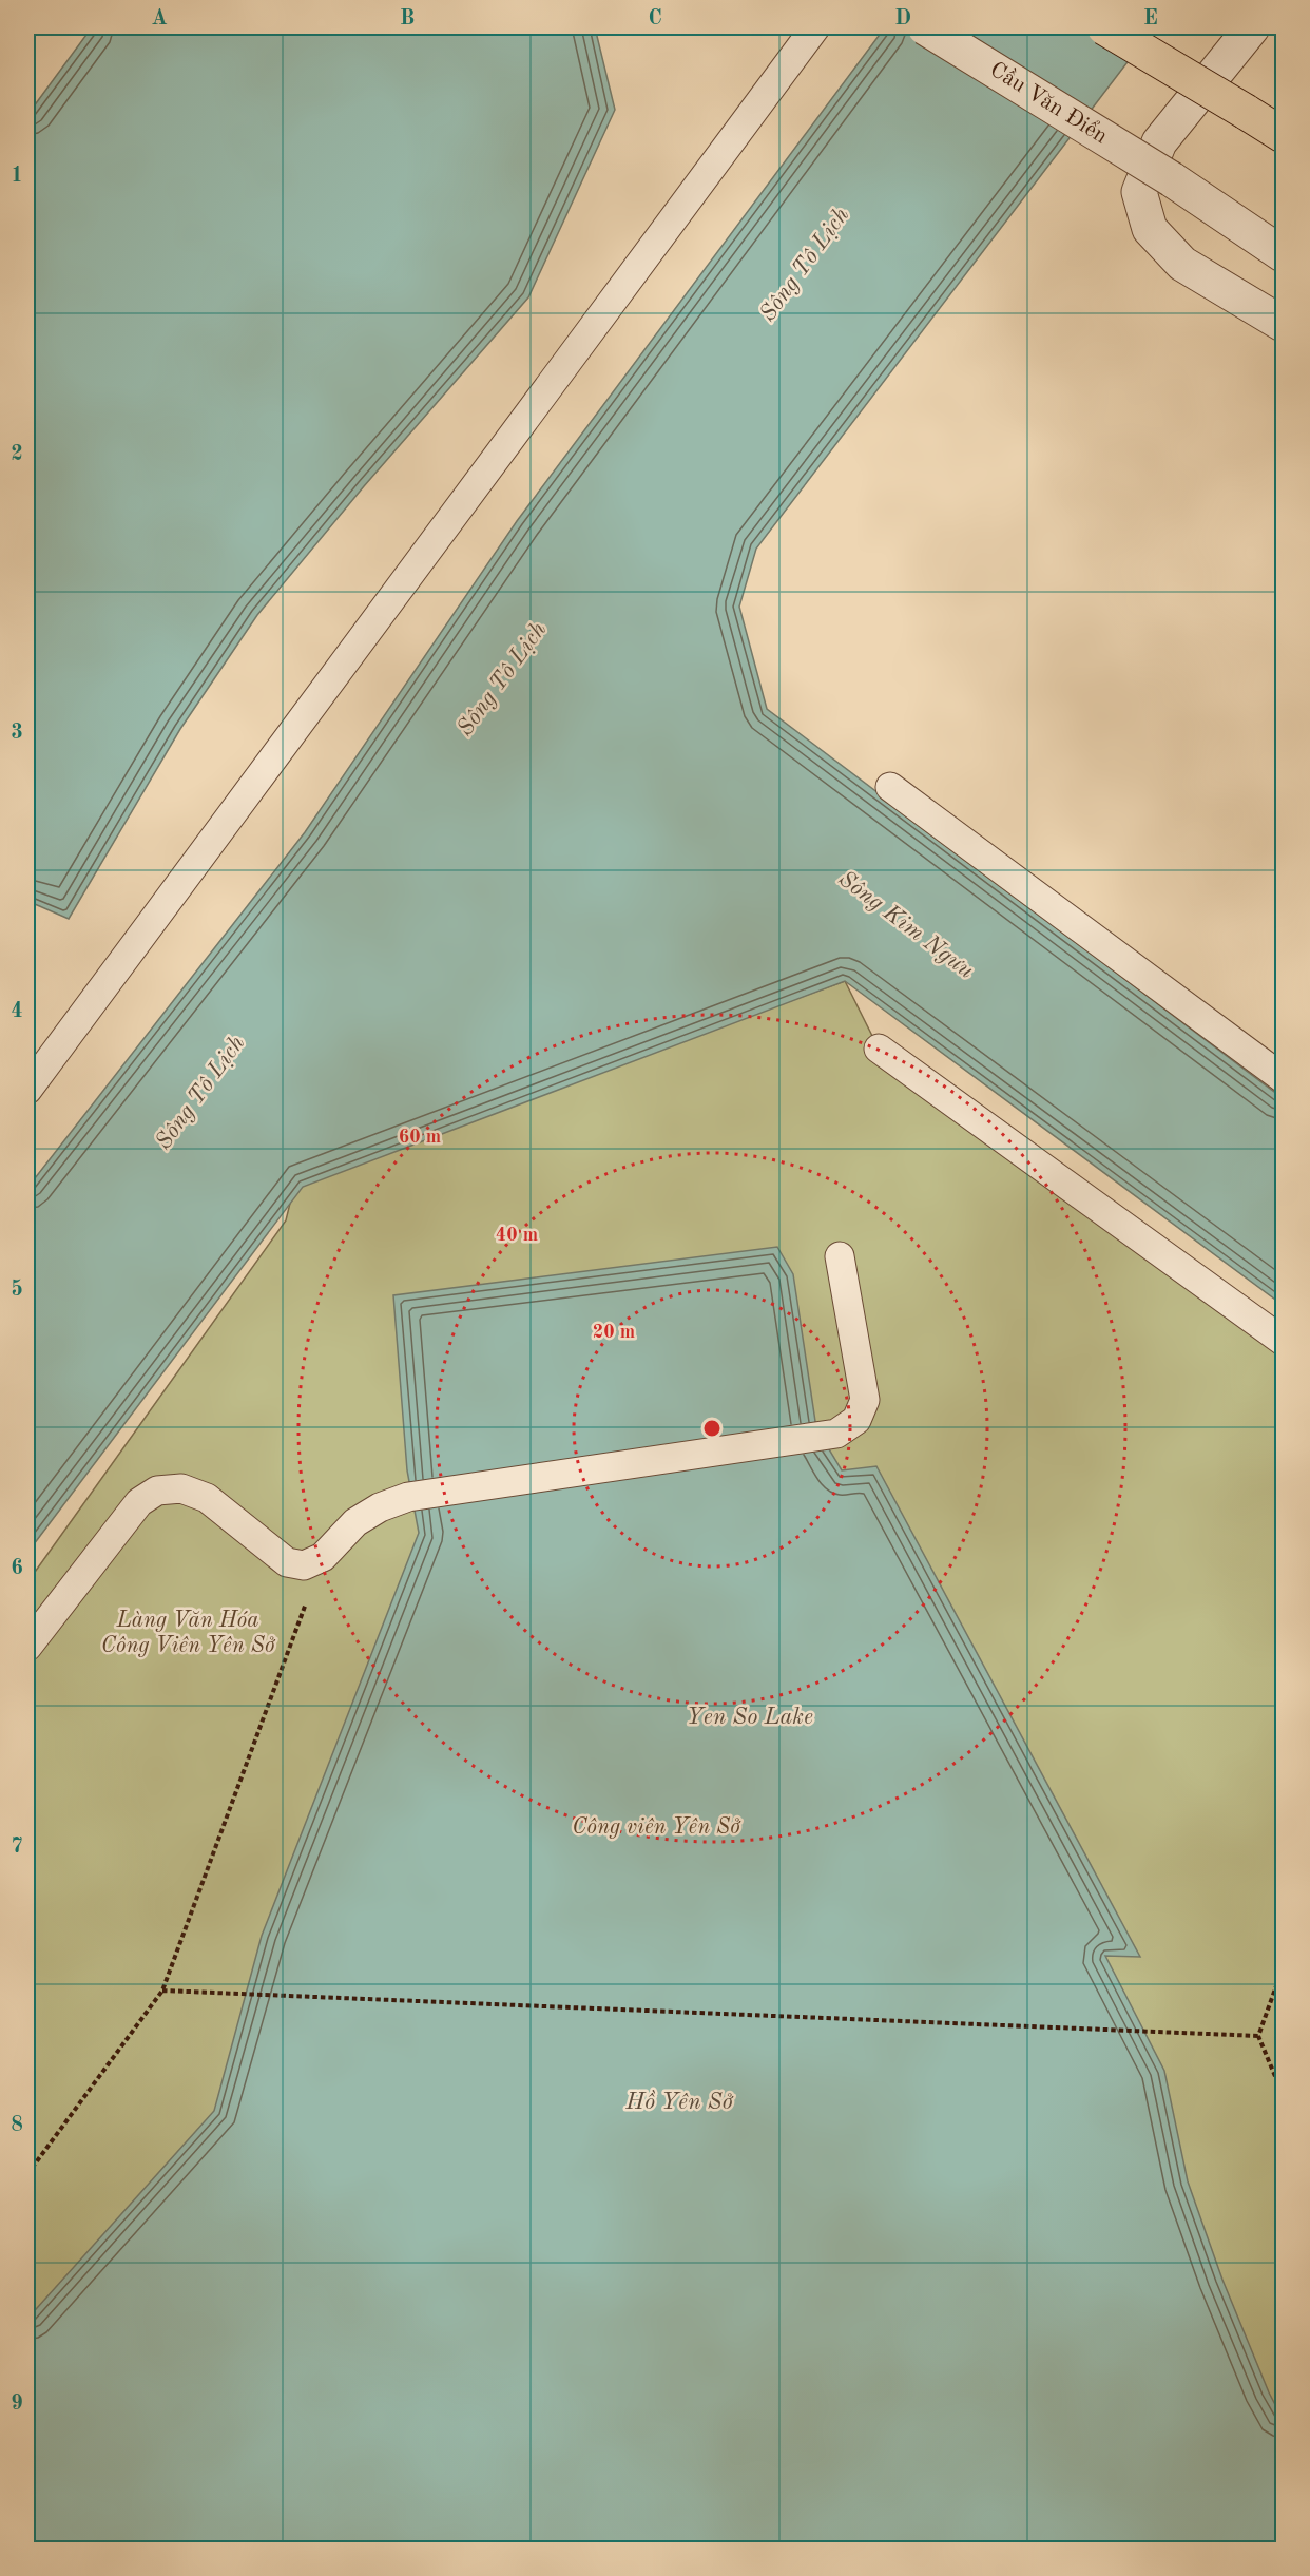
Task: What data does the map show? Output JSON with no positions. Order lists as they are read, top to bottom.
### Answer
{
  "streets": {
    "street": ["Cầu Văn Điển"]
  },
  "water": [
    "Sông Tô Lịch",
    "Sông Kim Ngưu",
    "Yen So Lake",
    "Hồ Yên Sở"
  ],
  "parks": ["Làng Văn Hóa Công Viên Yên Sở", "Công viên Yên Sở"],
  "grid": {
    "columns": [
      "A",
      "B",
      "C",
      "D",
      "E"
    ],
    "rows": [
      "1",
      "2",
      "3",
      "4",
      "5",
      "6",
      "7",
      "8",
      "9"
    ]
  },
  "rings": ["60 m", "40 m", "20 m"]
}
